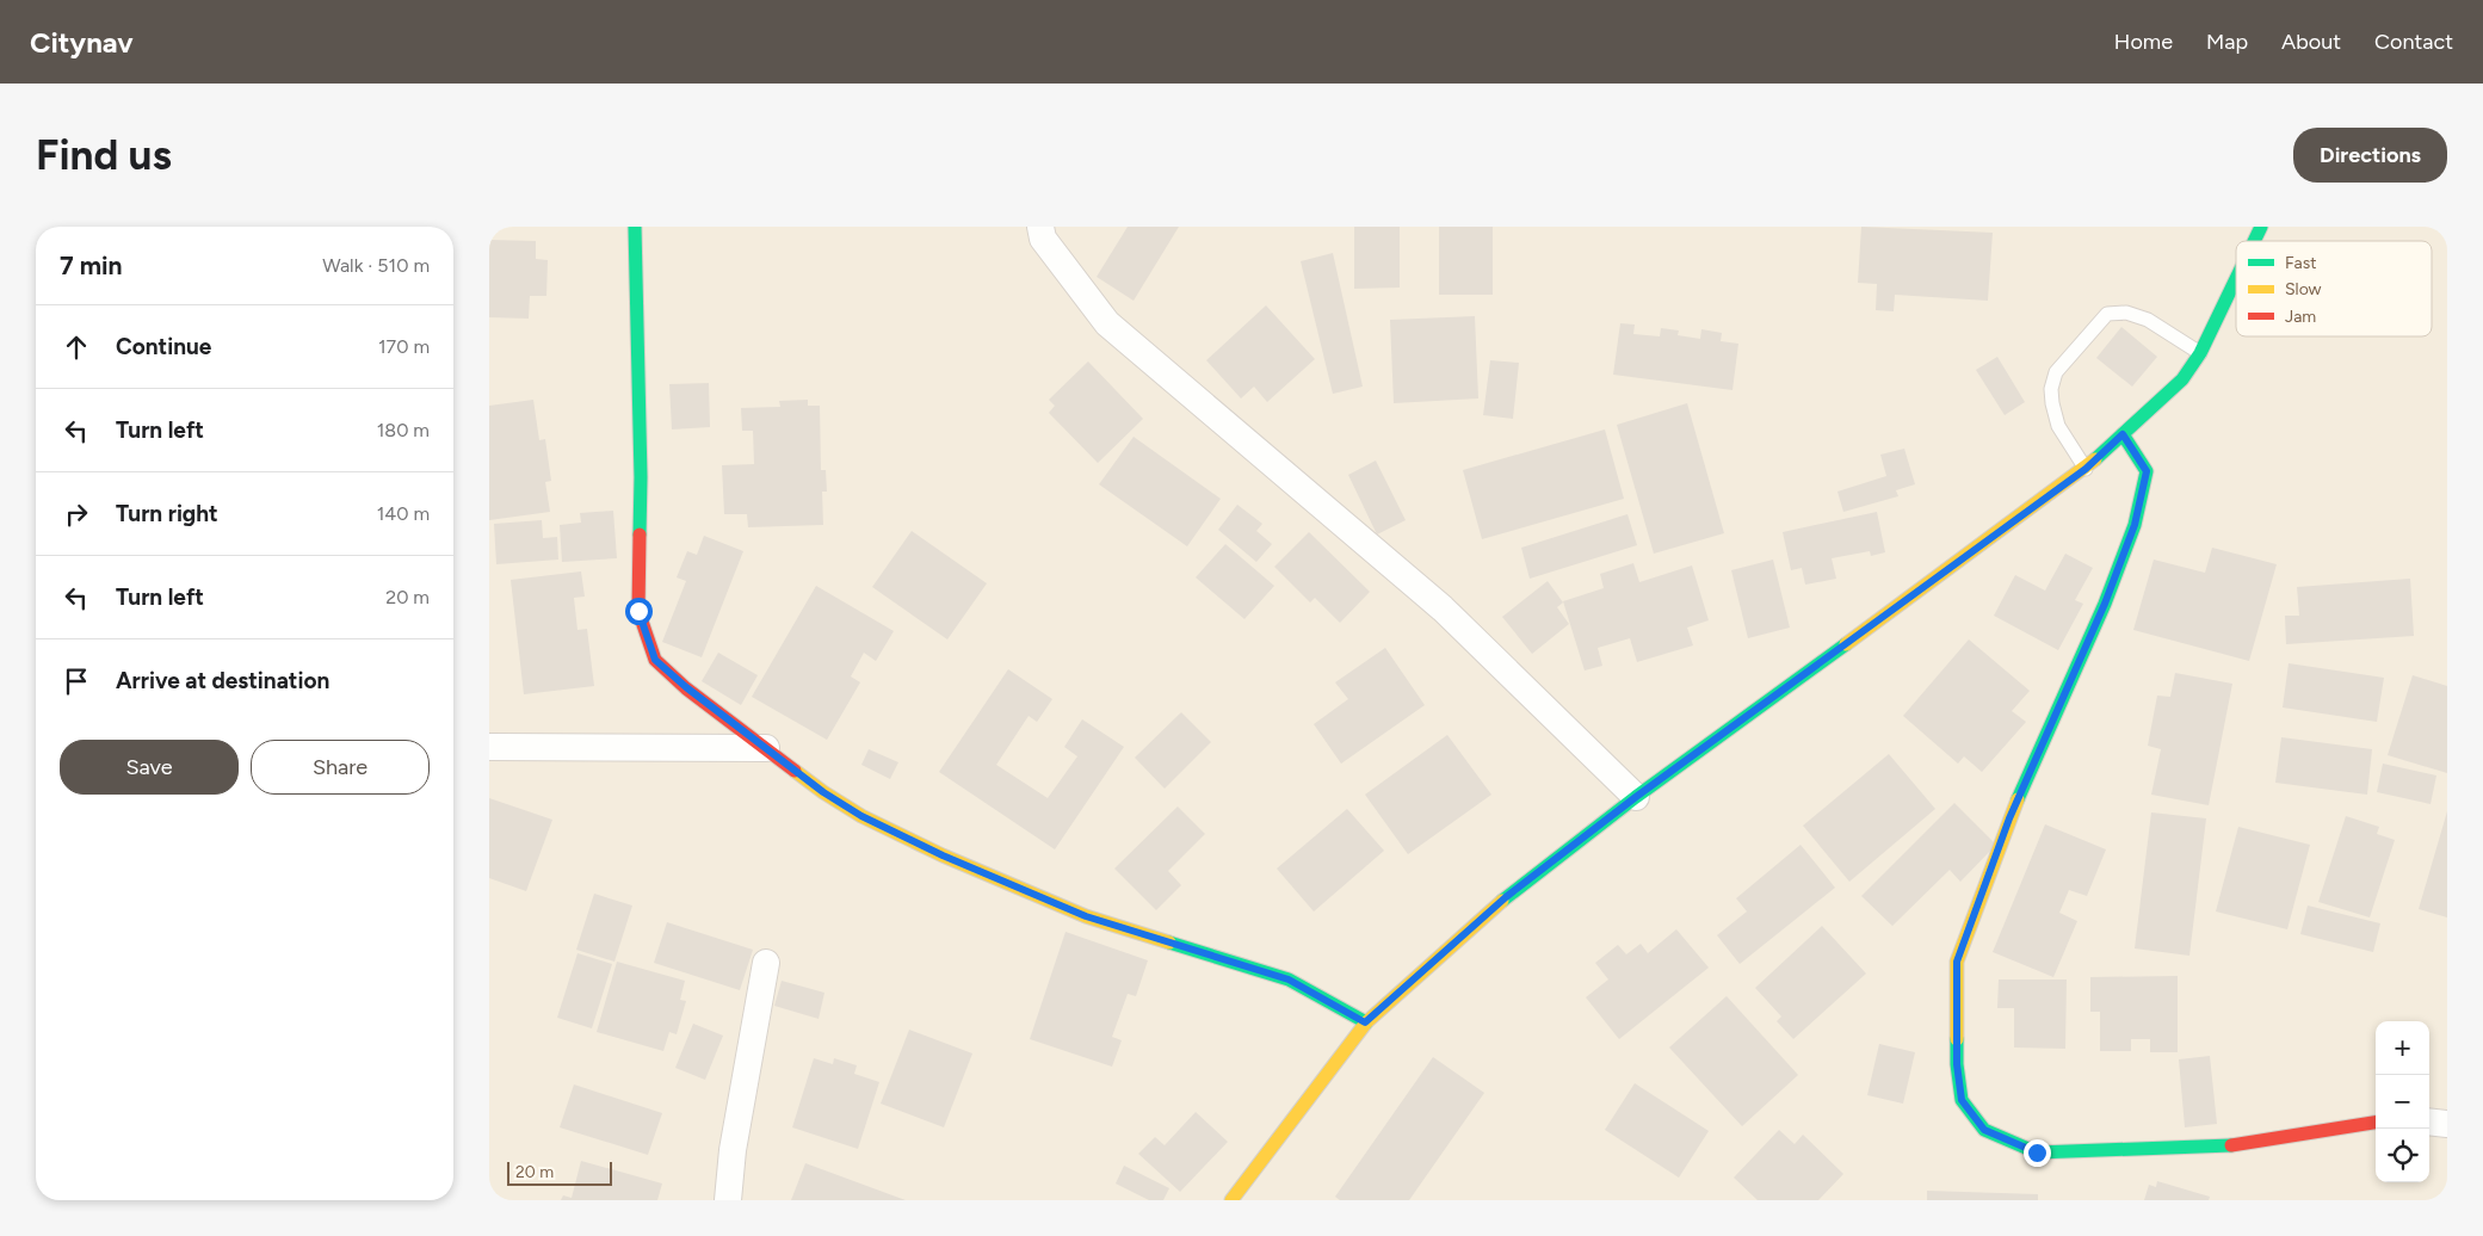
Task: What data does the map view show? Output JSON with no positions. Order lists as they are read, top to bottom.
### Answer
{
  "legend": ["Fast", "Slow", "Jam"],
  "scale_bar": "20 m",
  "page": {
    "header": "Citynav",
    "nav": [
      "Home",
      "Map",
      "About",
      "Contact"
    ],
    "buttons": [
      "Directions",
      ["Save", "Share"]
    ],
    "title": "Find us",
    "heading": ["7 min", "Walk · 510 m"],
    "list": [
      ["Continue", "170 m"],
      ["Turn left", "180 m"],
      ["Turn right", "140 m"],
      ["Turn left", "20 m"],
      "Arrive at destination"
    ],
    "map_buttons": ["+", "−"],
    "scale": "20 m"
  }
}
